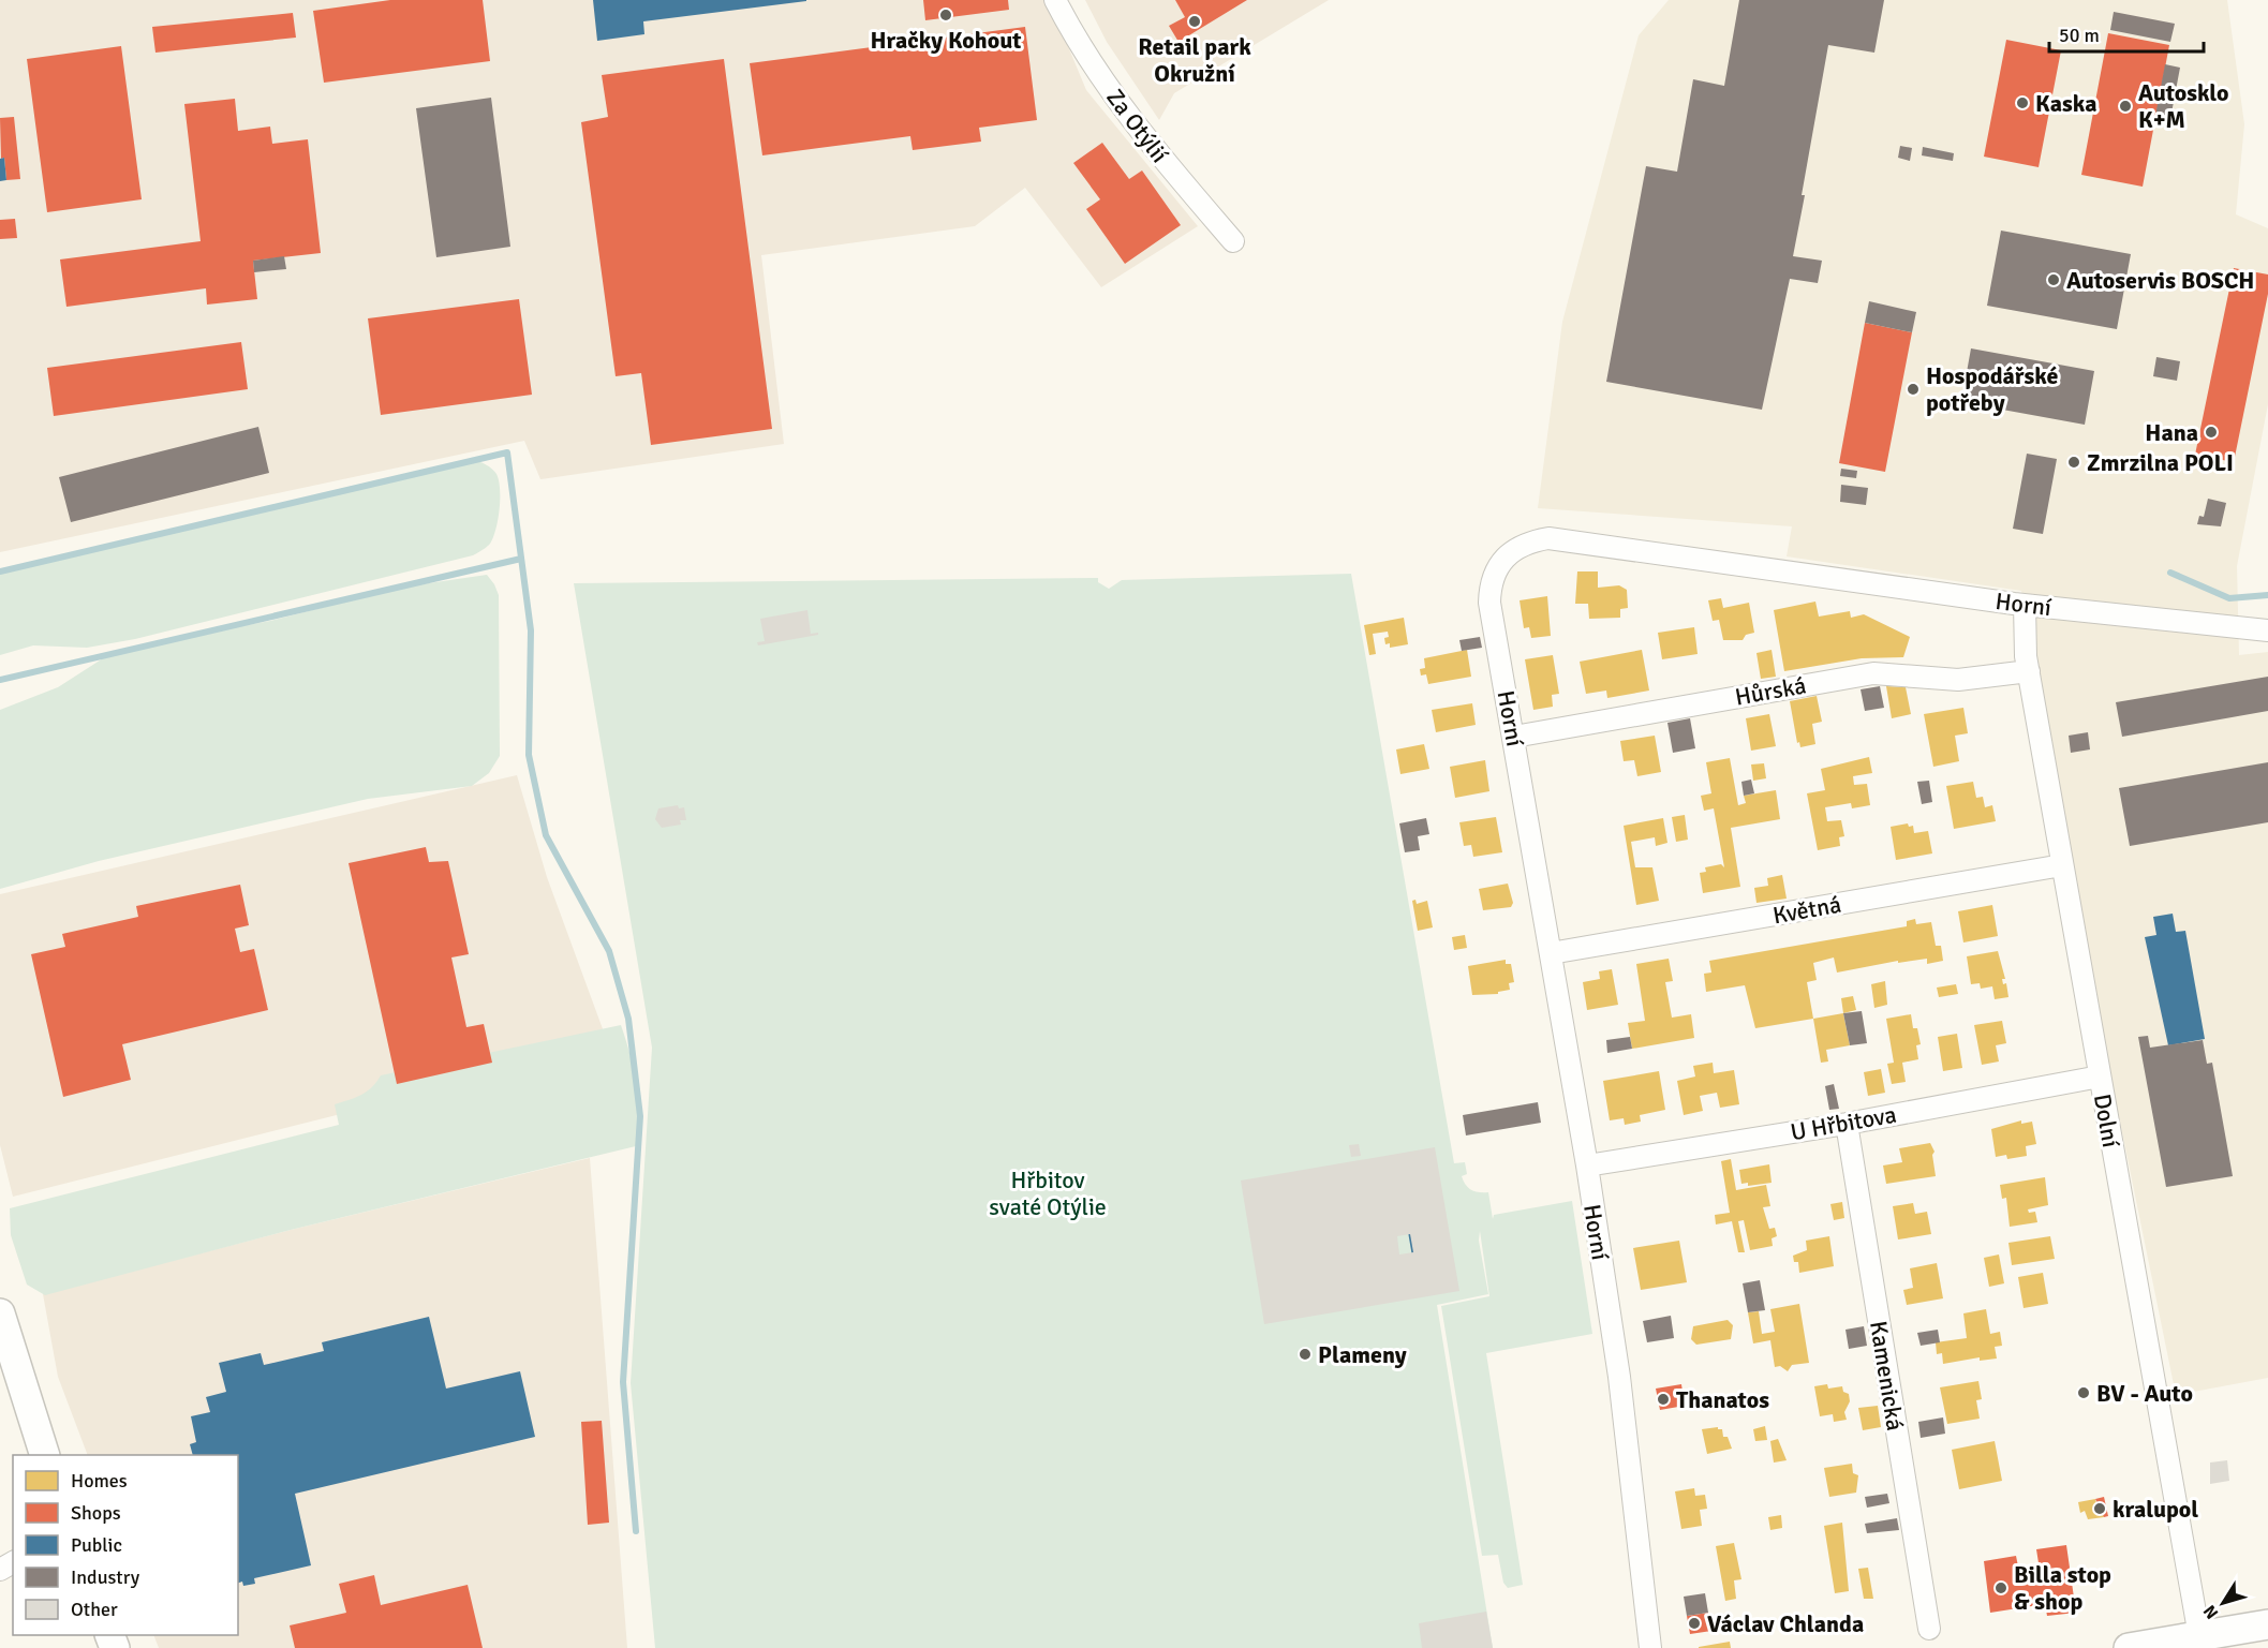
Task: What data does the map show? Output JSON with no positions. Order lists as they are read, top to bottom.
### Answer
{
  "streets": {
    "street": [
      "Za Otýlií",
      "Horní",
      "Hůrská",
      "Květná",
      "Dolní",
      "U Hřbitova",
      "Kamenická"
    ]
  },
  "crossings": [
    ["Horní", "Hůrská"],
    ["Horní", "Květná"],
    ["Horní", "Dolní"],
    ["Horní", "U Hřbitova"],
    ["Hůrská", "Dolní"],
    ["Květná", "Dolní"],
    ["Dolní", "U Hřbitova"],
    ["U Hřbitova", "Kamenická"]
  ],
  "parks": ["Hřbitov svaté Otýlie"],
  "places": [
    "Hračky Kohout",
    "Retail park Okružní",
    "Kaska",
    "Autosklo K+M",
    "Autoservis BOSCH",
    "Hospodářské potřeby",
    "Hana",
    "Zmrzilna POLI",
    "Plameny",
    "BV - Auto",
    "Thanatos",
    "kralupol",
    "Billa stop & shop",
    "Václav Chlanda"
  ],
  "legend": [
    "Homes",
    "Shops",
    "Public",
    "Industry",
    "Other"
  ],
  "scale_bar": "50 m",
  "north": "bottom left"
}
